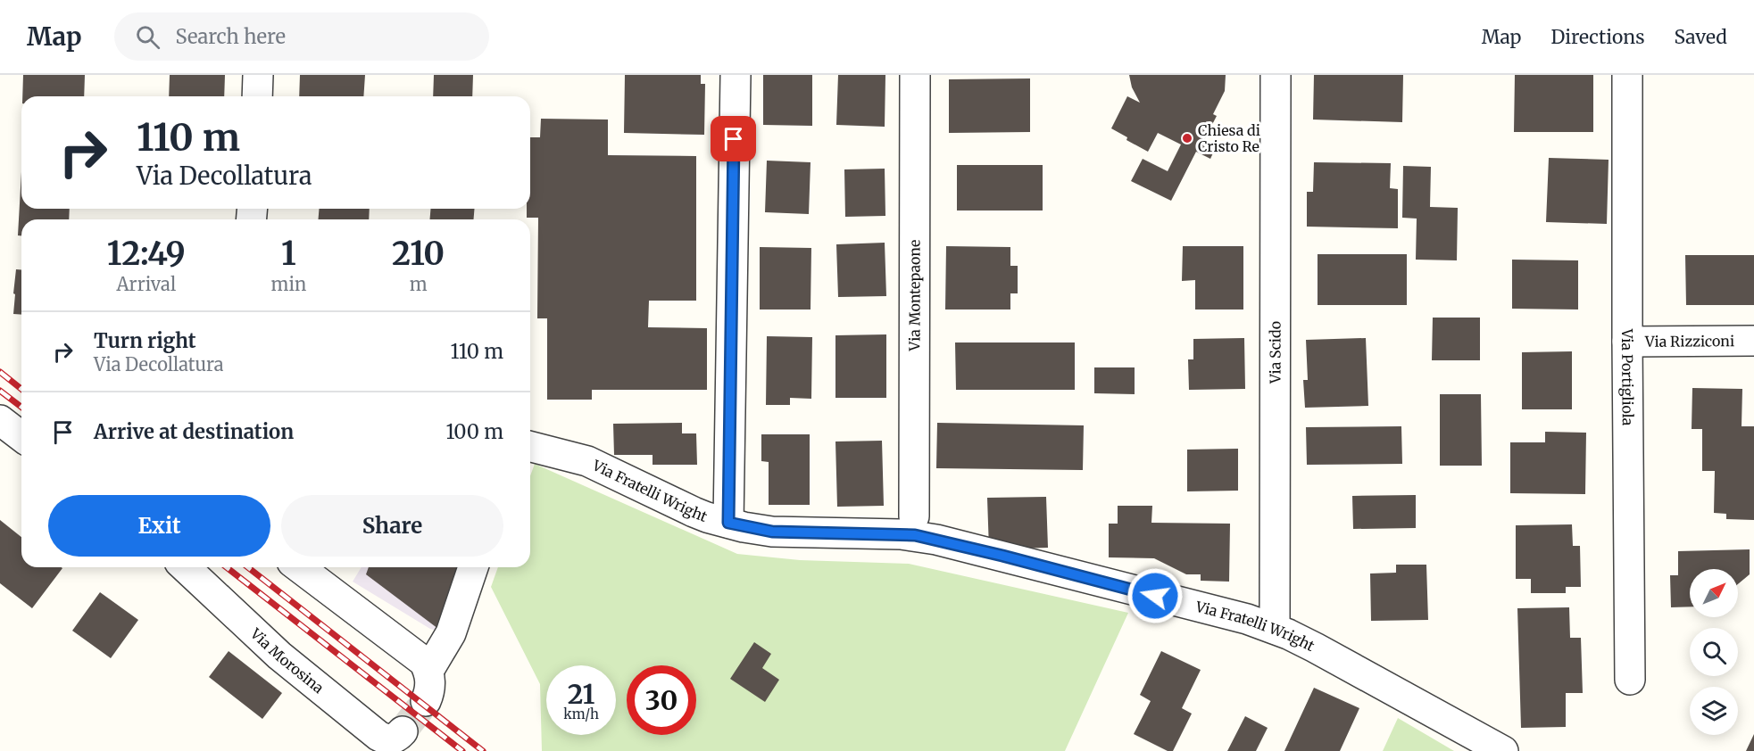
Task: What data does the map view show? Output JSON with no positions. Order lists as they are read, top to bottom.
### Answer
{
  "streets": {
    "street": [
      "Via Montepaone",
      "Via Rizziconi",
      "Via Scido",
      "Via Portigliola",
      "Via Fratelli Wright",
      "Via Morosina"
    ]
  },
  "crossings": [
    ["Via Rizziconi", "Via Portigliola"],
    ["Via Scido", "Via Fratelli Wright"]
  ],
  "places": ["Chiesa di Cristo Re"],
  "north": "top right",
  "page": {
    "header": "Map",
    "search": "Search here",
    "nav": ["Map", "Directions", "Saved"],
    "turn": ["110 m", "Via Decollatura"],
    "eta": [
      "12:49",
      "Arrival",
      "1",
      "min",
      "210",
      "m"
    ],
    "list": [
      {
        "name": "Turn right",
        "note": "Via Decollatura",
        "value": "110 m"
      },
      {
        "name": "Arrive at destination",
        "value": "100 m"
      }
    ],
    "buttons": ["Exit", "Share"],
    "speed": "21 km/h",
    "limit": "30"
  }
}
